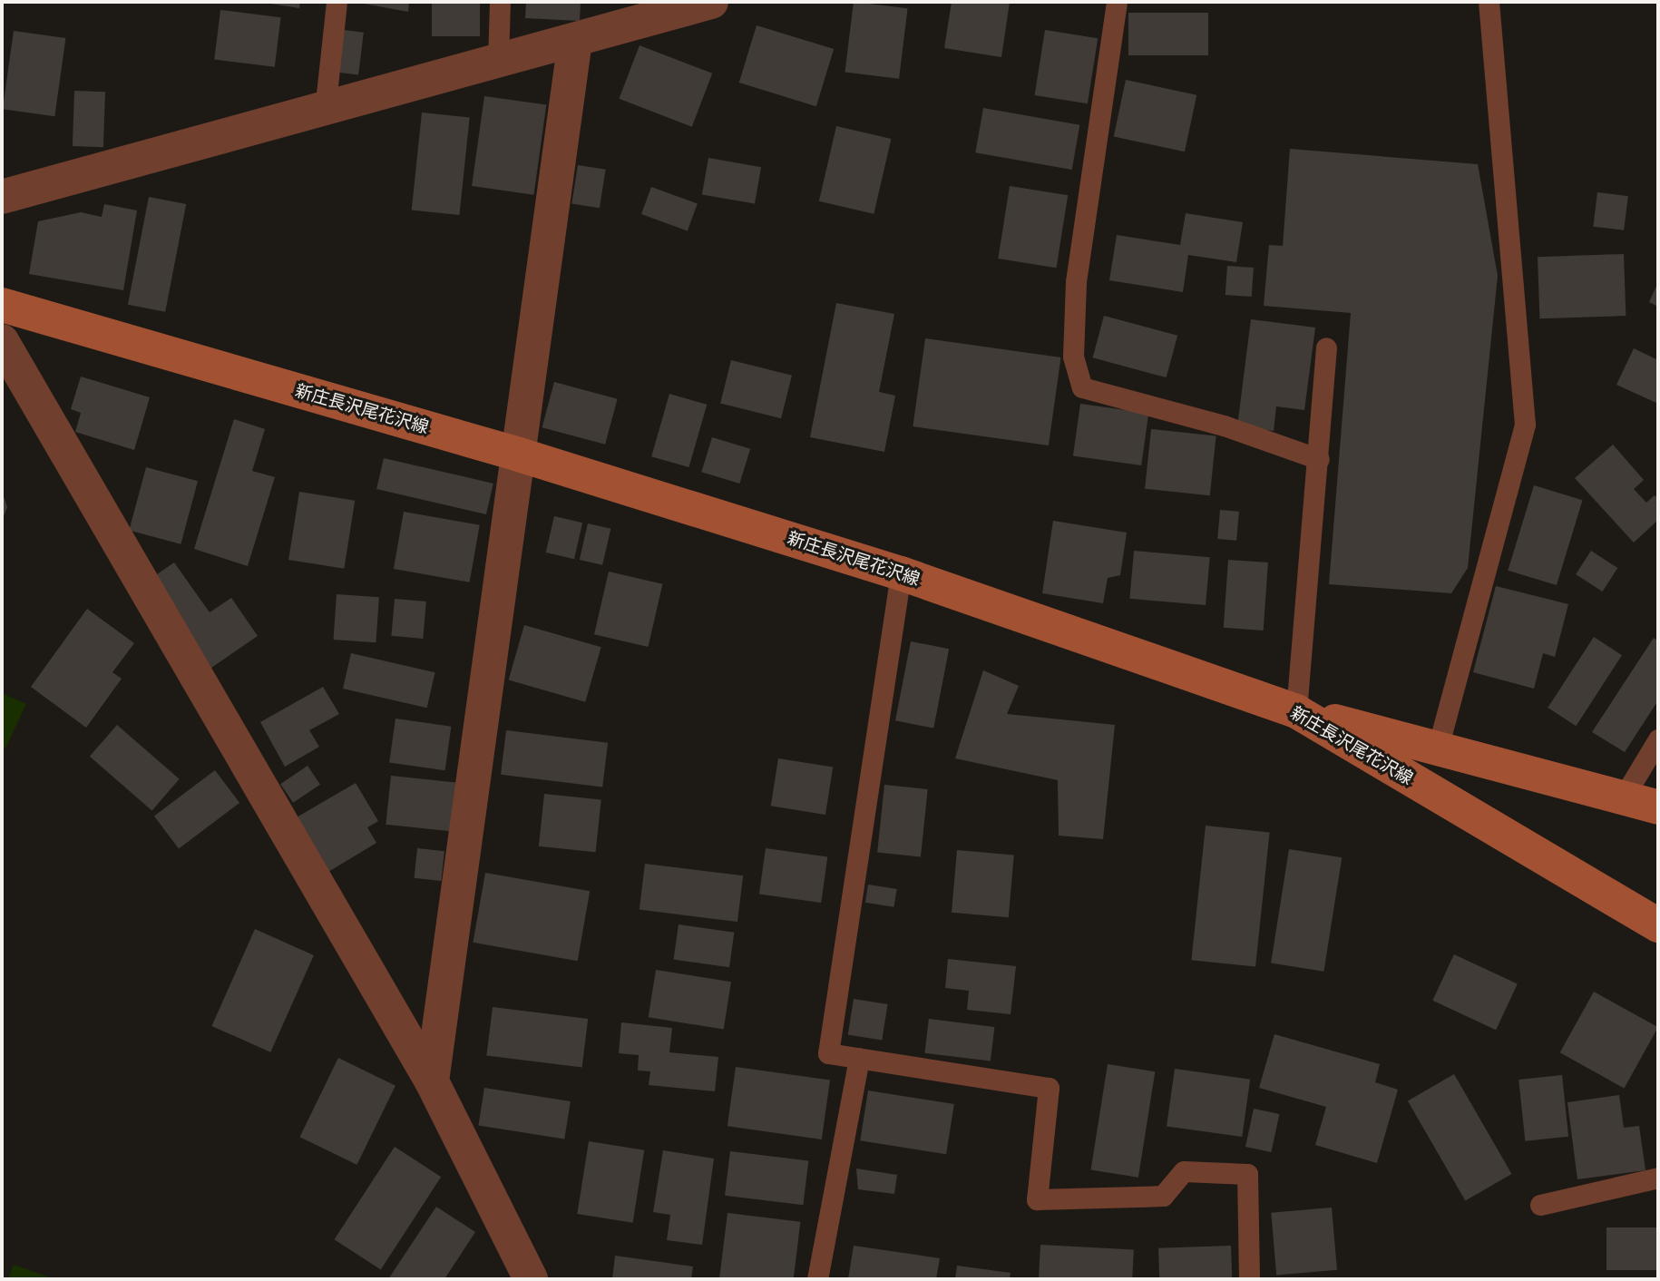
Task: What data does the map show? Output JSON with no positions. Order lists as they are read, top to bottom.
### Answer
{
  "streets": {
    "main road": ["新庄長沢尾花沢線"]
  }
}
